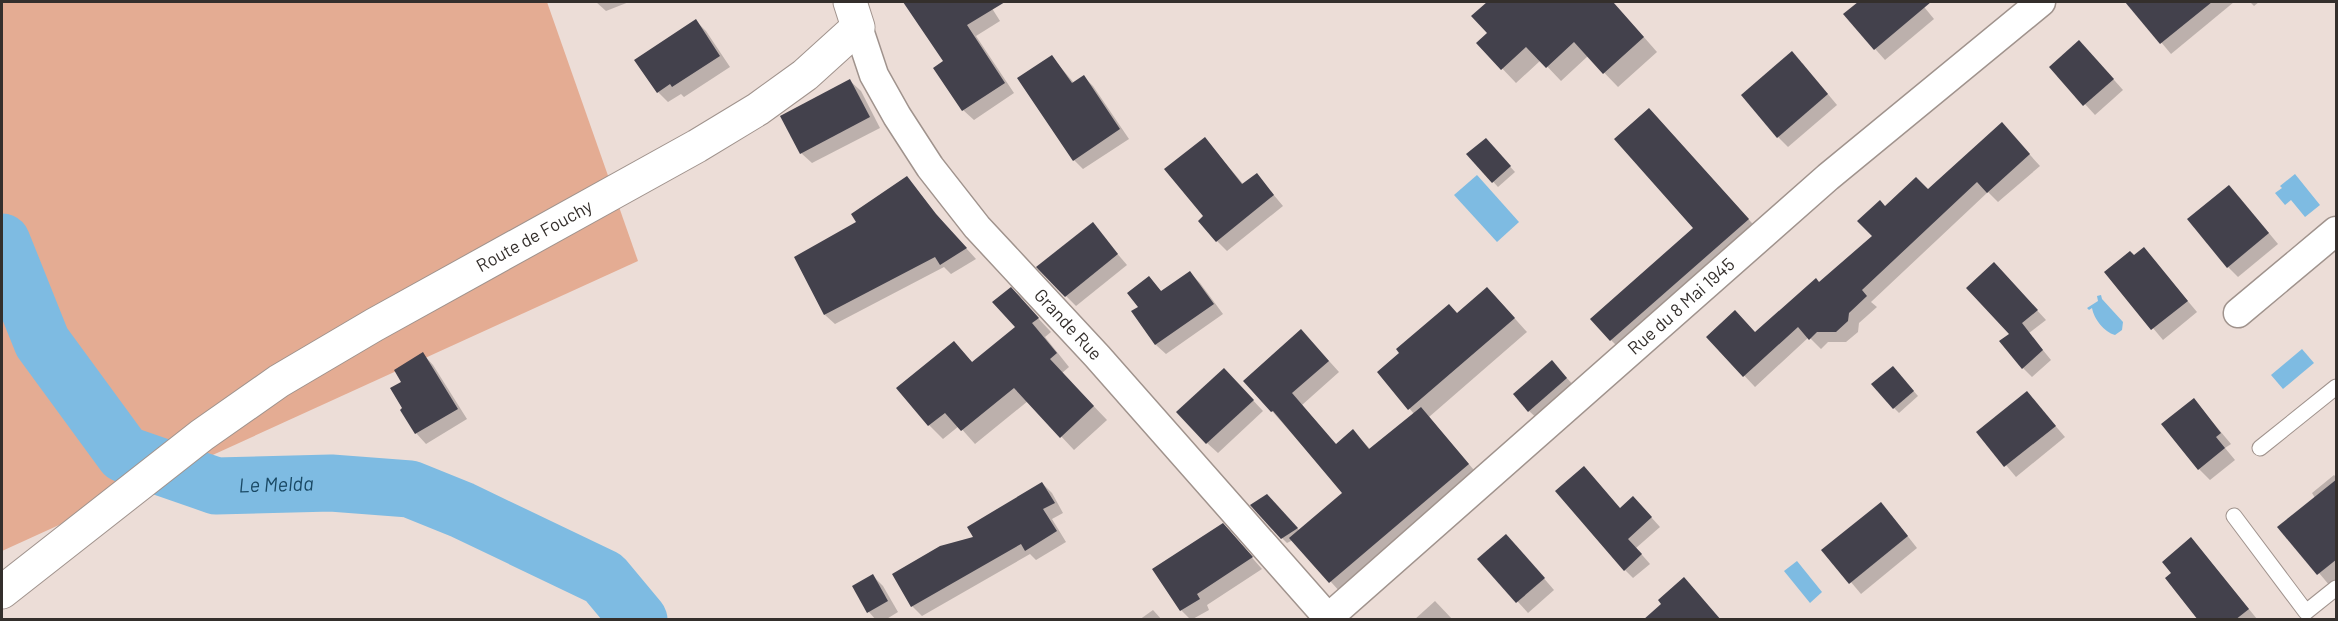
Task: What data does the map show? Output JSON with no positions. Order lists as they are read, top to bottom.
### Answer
{
  "streets": {
    "street": ["Route de Fouchy", "Rue du 8 Mai 1945", "Grande Rue"]
  },
  "crossings": [
    ["Route de Fouchy", "Grande Rue"],
    ["Rue du 8 Mai 1945", "Grande Rue"]
  ],
  "water": ["Le Melda"]
}
